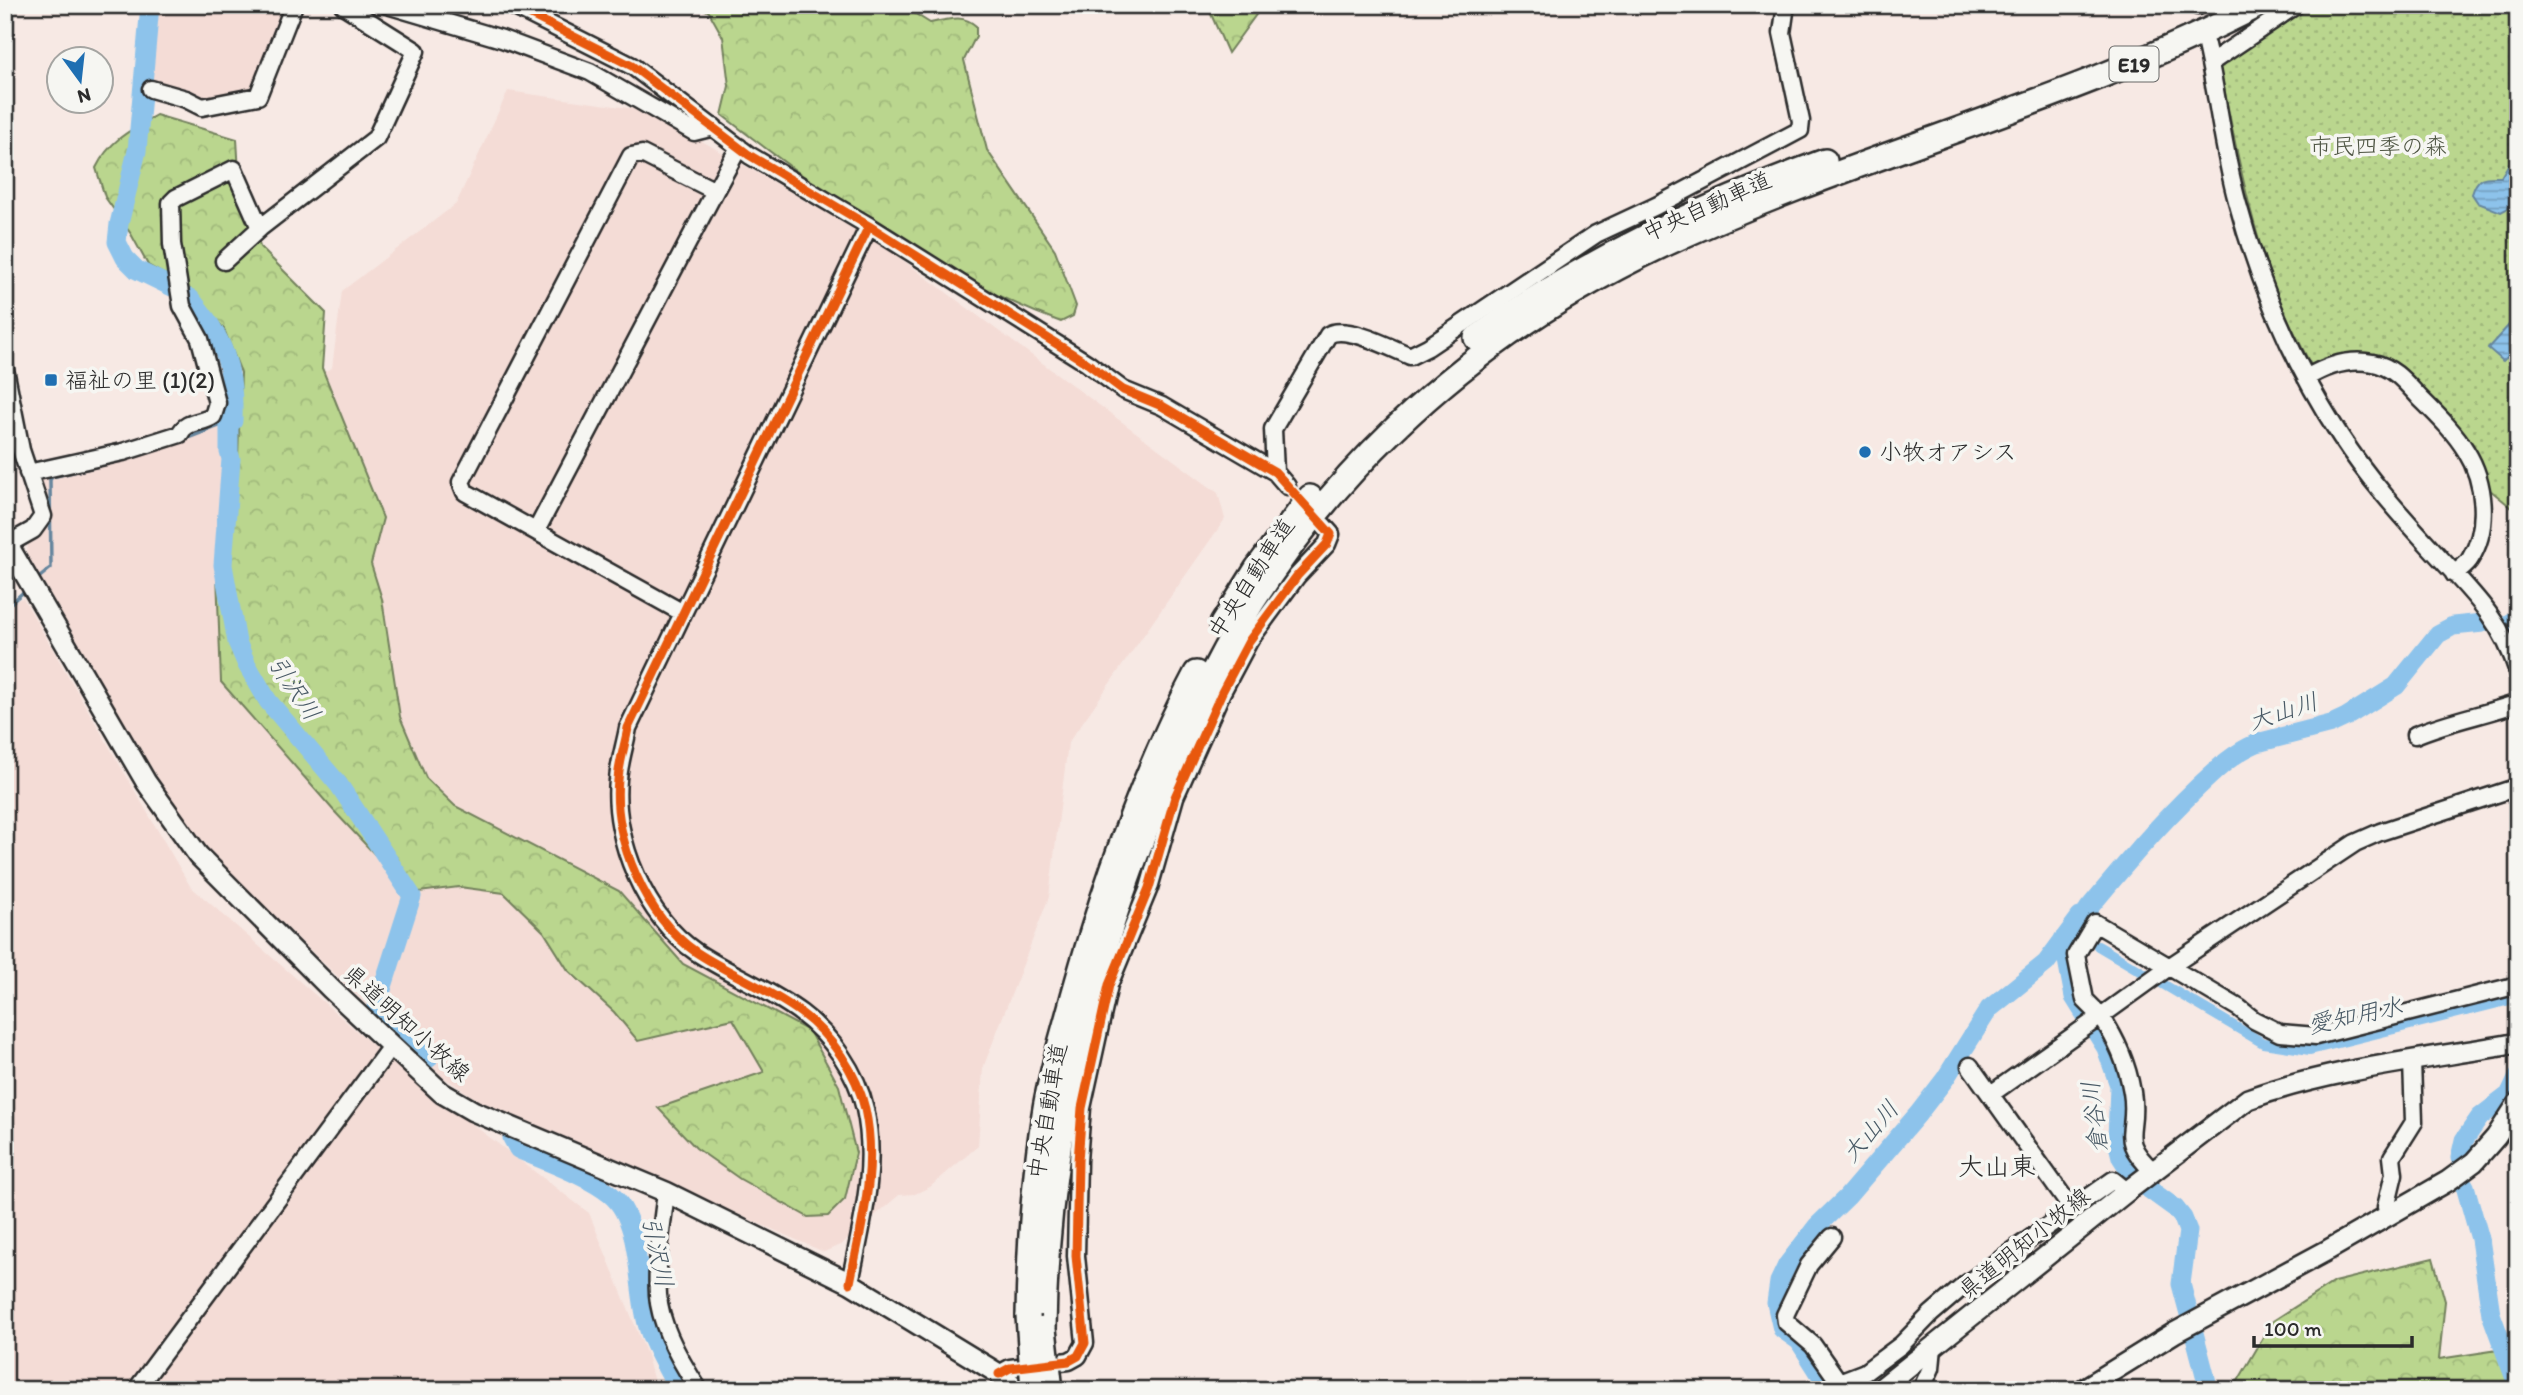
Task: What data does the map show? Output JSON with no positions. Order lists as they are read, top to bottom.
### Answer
{
  "streets": {
    "highway": ["E19", "中央自動車道"],
    "main road": ["県道明知小牧線"]
  },
  "districts": ["大山東"],
  "water": [
    "引沢川",
    "大山川",
    "愛知用水",
    "倉谷川"
  ],
  "parks": ["市民四季の森"],
  "places": {
    "transit": ["福祉の里 (1)(2)"],
    "other": ["小牧オアシス"]
  },
  "scale_bar": "100 m",
  "north": "bottom"
}
